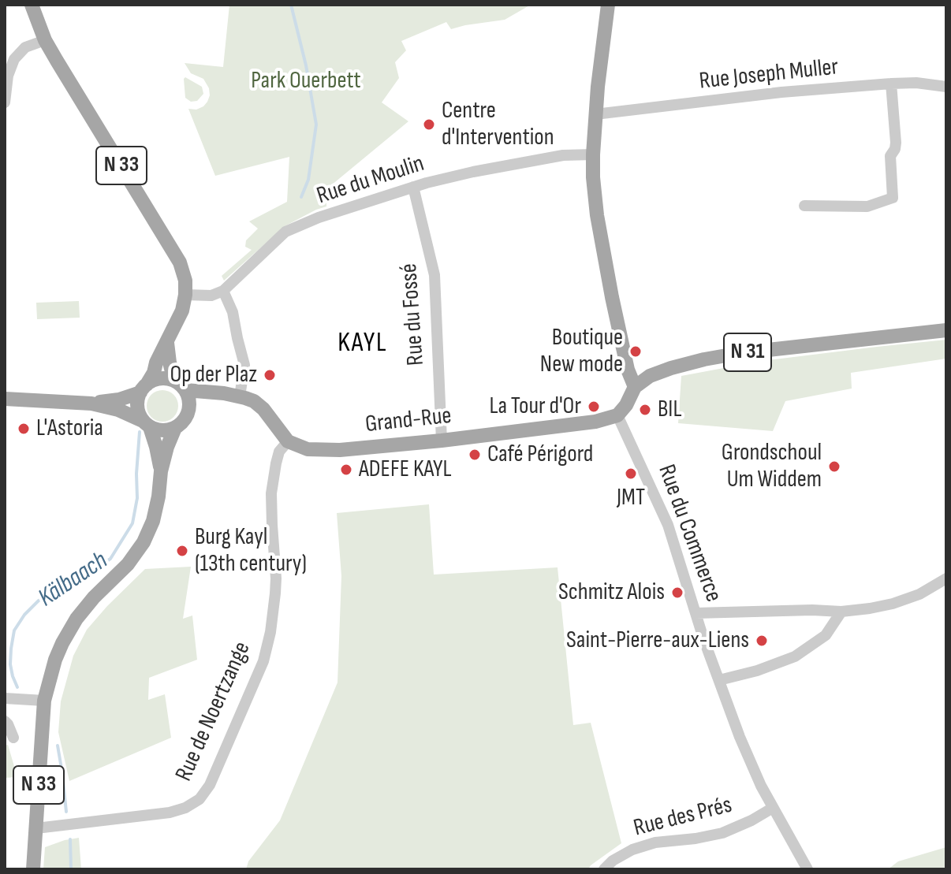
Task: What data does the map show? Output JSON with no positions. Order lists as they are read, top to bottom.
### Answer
{
  "streets": {
    "main road": ["N 33", "N 31", "Grand-Rue"],
    "street": [
      "Rue Joseph Muller",
      "Rue du Moulin",
      "Rue du Fossé",
      "Rue du Commerce",
      "Rue de Noertzange",
      "Rue des Prés"
    ]
  },
  "crossings": [
    ["N 33", "Rue de Noertzange"],
    ["Rue du Moulin", "Rue du Fossé"],
    ["Rue du Fossé", "Grand-Rue"],
    ["N 31", "Grand-Rue"],
    ["N 31", "Rue du Commerce"],
    ["Grand-Rue", "Rue du Commerce"],
    ["Grand-Rue", "Rue de Noertzange"],
    ["Rue du Commerce", "Rue des Prés"]
  ],
  "districts": ["KAYL"],
  "water": ["Kälbaach"],
  "parks": ["Park Ouerbett"],
  "places": [
    "Centre d'Intervention",
    "Boutique New mode",
    "Op der Plaz",
    "La Tour d'Or",
    "BIL",
    "L'Astoria",
    "Café Périgord",
    "Grondschoul Um Widdem",
    "ADEFE KAYL",
    "JMT",
    "Burg Kayl (13th century)",
    "Schmitz Alois",
    "Saint-Pierre-aux-Liens"
  ]
}
